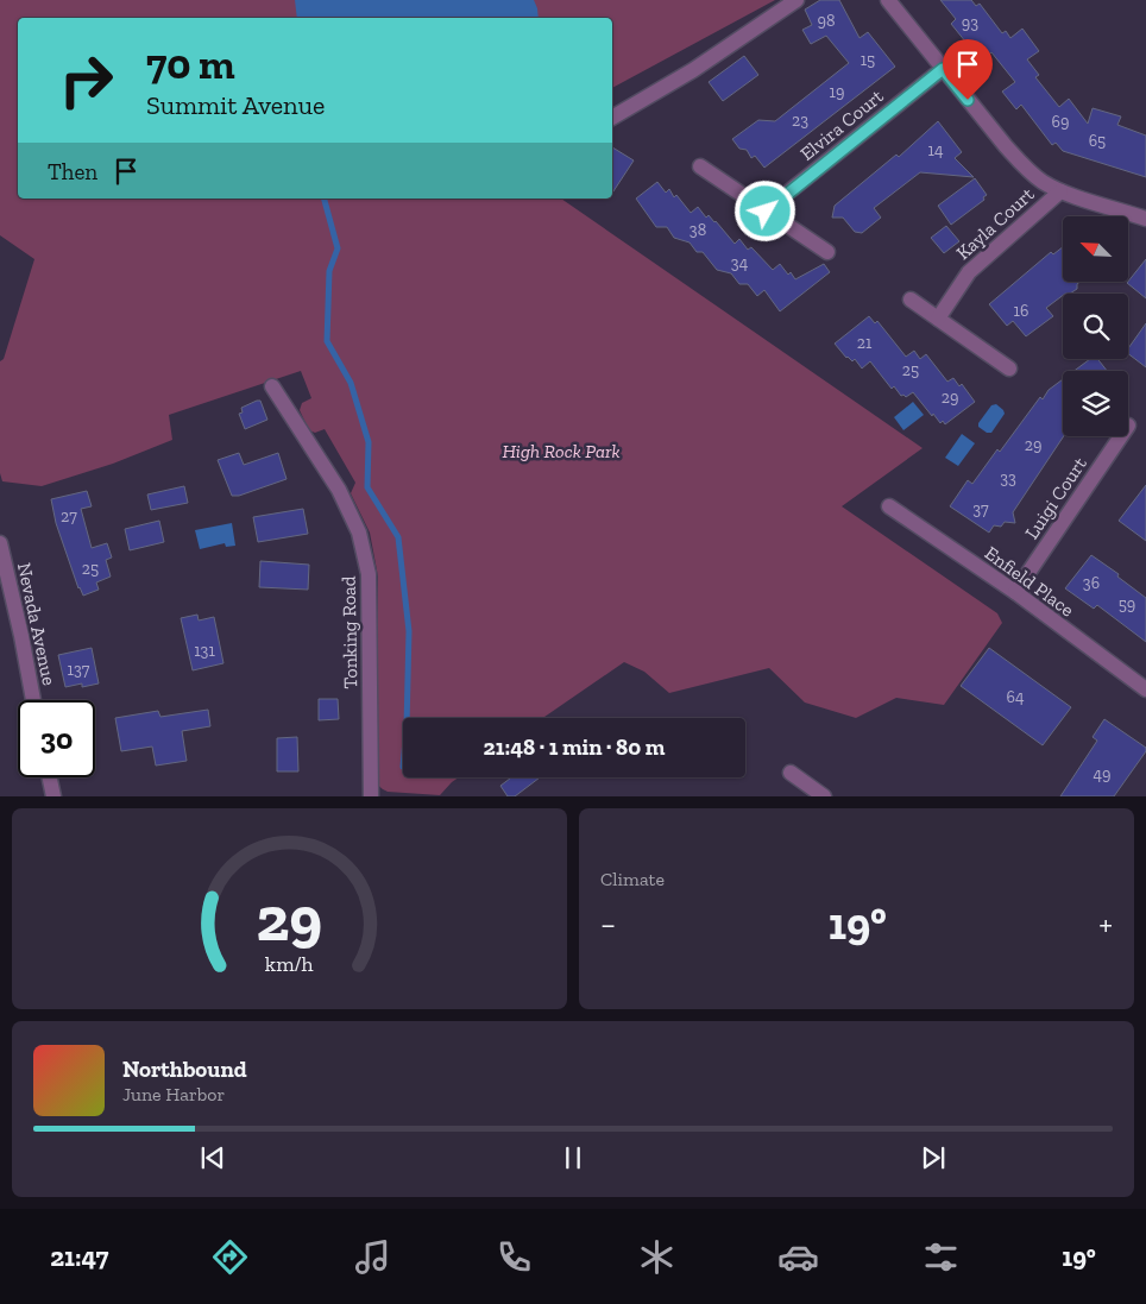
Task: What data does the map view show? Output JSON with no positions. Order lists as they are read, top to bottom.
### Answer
{
  "streets": {
    "street": [
      "Elvira Court",
      "Kayla Court",
      "Luigi Court",
      "Enfield Place",
      "Nevada Avenue",
      "Tonking Road"
    ]
  },
  "crossings": [
    ["Luigi Court", "Enfield Place"]
  ],
  "parks": ["High Rock Park"],
  "house_numbers": [
    "98",
    "93",
    "15",
    "19",
    "23",
    "69",
    "65",
    "14",
    "38",
    "34",
    "16",
    "21",
    "25",
    "29",
    "29",
    "33",
    "37",
    "27",
    "25",
    "36",
    "59",
    "131",
    "137",
    "64",
    "49"
  ],
  "north": "top left",
  "page": {
    "turn": ["70 m", "Summit Avenue"],
    "then": "Then",
    "limit": "30",
    "trip": "21:48 · 1 min · 80 m",
    "tile": "Climate",
    "heat": ["−", "19°", "+"],
    "song": ["Northbound", "June Harbor"],
    "tabs": ["21:47", "19°"],
    "gauge": ["29", "km/h"]
  }
}
